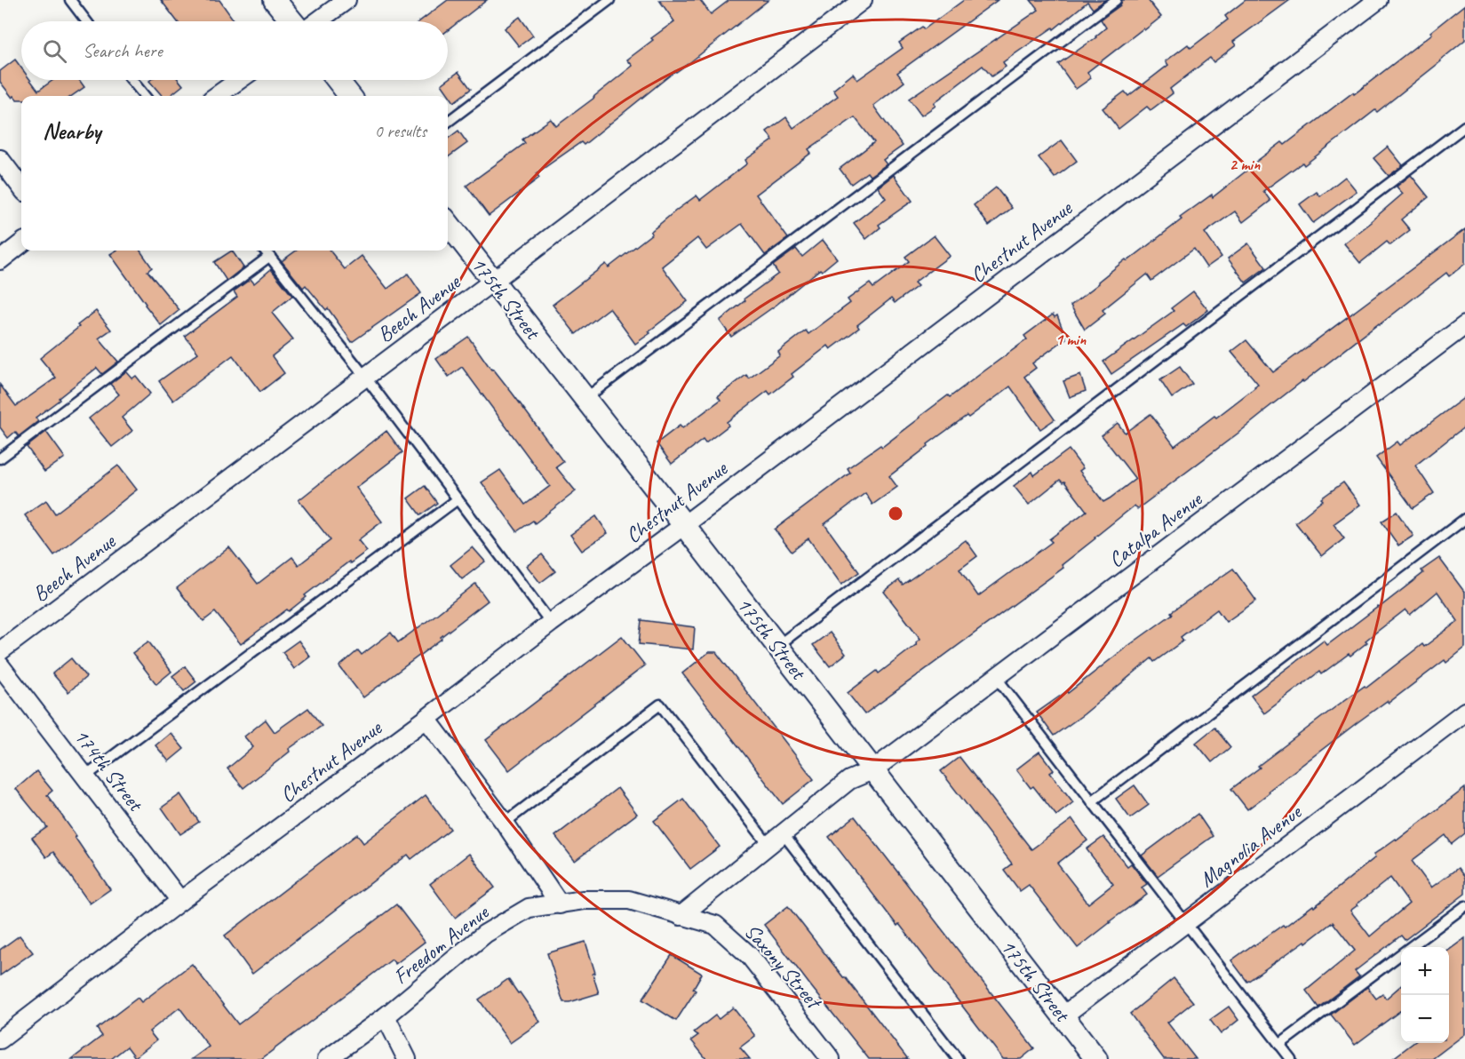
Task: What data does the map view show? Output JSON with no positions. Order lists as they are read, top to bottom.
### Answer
{
  "streets": {
    "street": [
      "Chestnut Avenue",
      "175th Street",
      "Beech Avenue",
      "Catalpa Avenue",
      "174th Street",
      "Magnolia Avenue",
      "Freedom Avenue",
      "Saxony Street"
    ]
  },
  "crossings": [
    ["Chestnut Avenue", "175th Street"],
    ["Chestnut Avenue", "174th Street"],
    ["175th Street", "Beech Avenue"],
    ["175th Street", "Catalpa Avenue"],
    ["175th Street", "Magnolia Avenue"],
    ["Catalpa Avenue", "Saxony Street"],
    ["Freedom Avenue", "Saxony Street"]
  ],
  "page": {
    "search": "Search here",
    "heading": ["Nearby", "0 results"],
    "map_buttons": ["+", "−"]
  },
  "rings": ["2 min", "1 min"]
}
